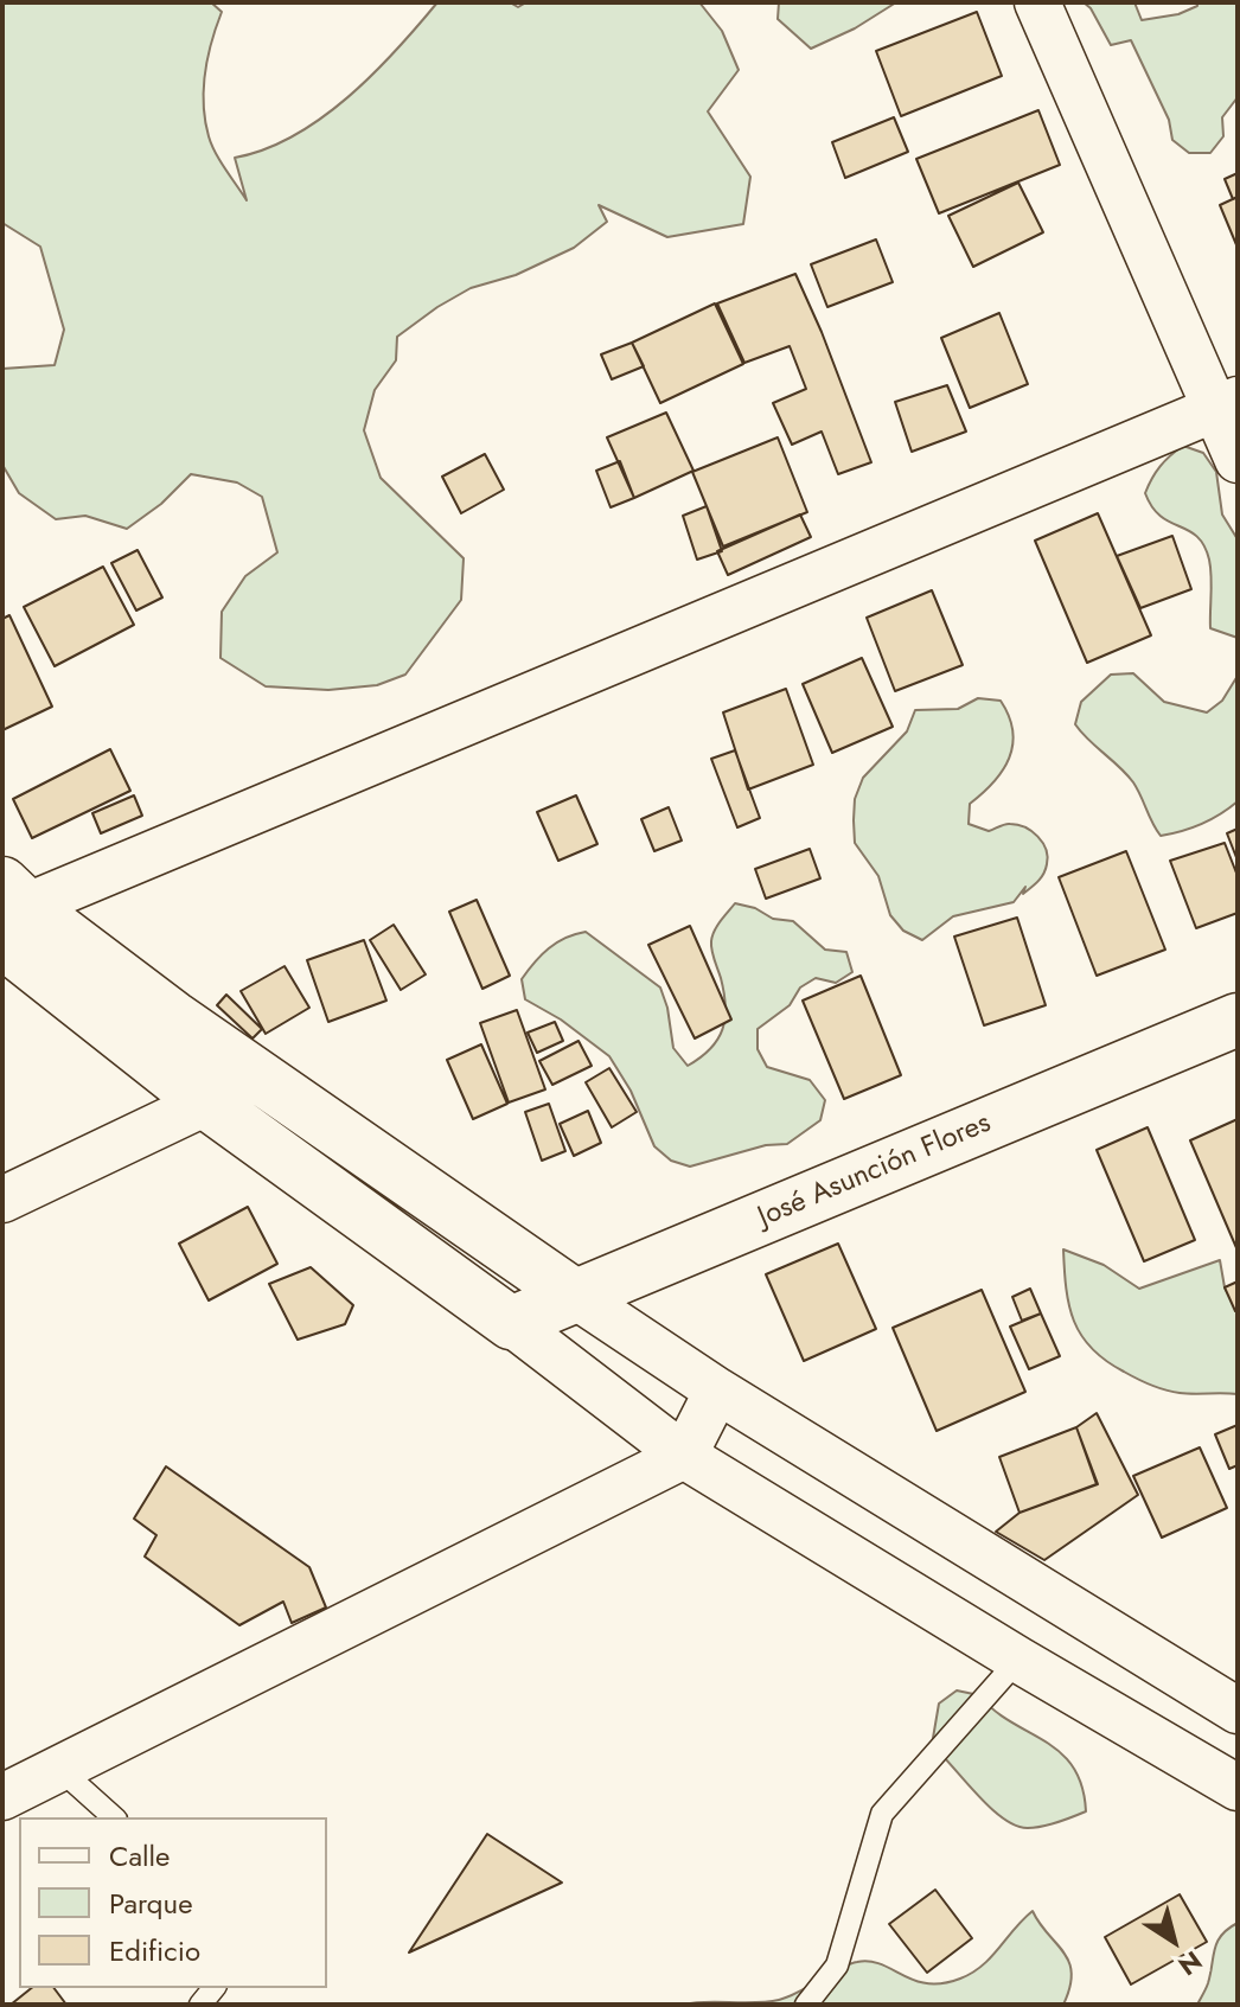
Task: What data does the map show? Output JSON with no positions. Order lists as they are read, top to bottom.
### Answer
{
  "streets": {
    "street": ["José Asunción Flores"]
  },
  "legend": ["Calle", "Parque", "Edificio"],
  "north": "bottom right"
}
